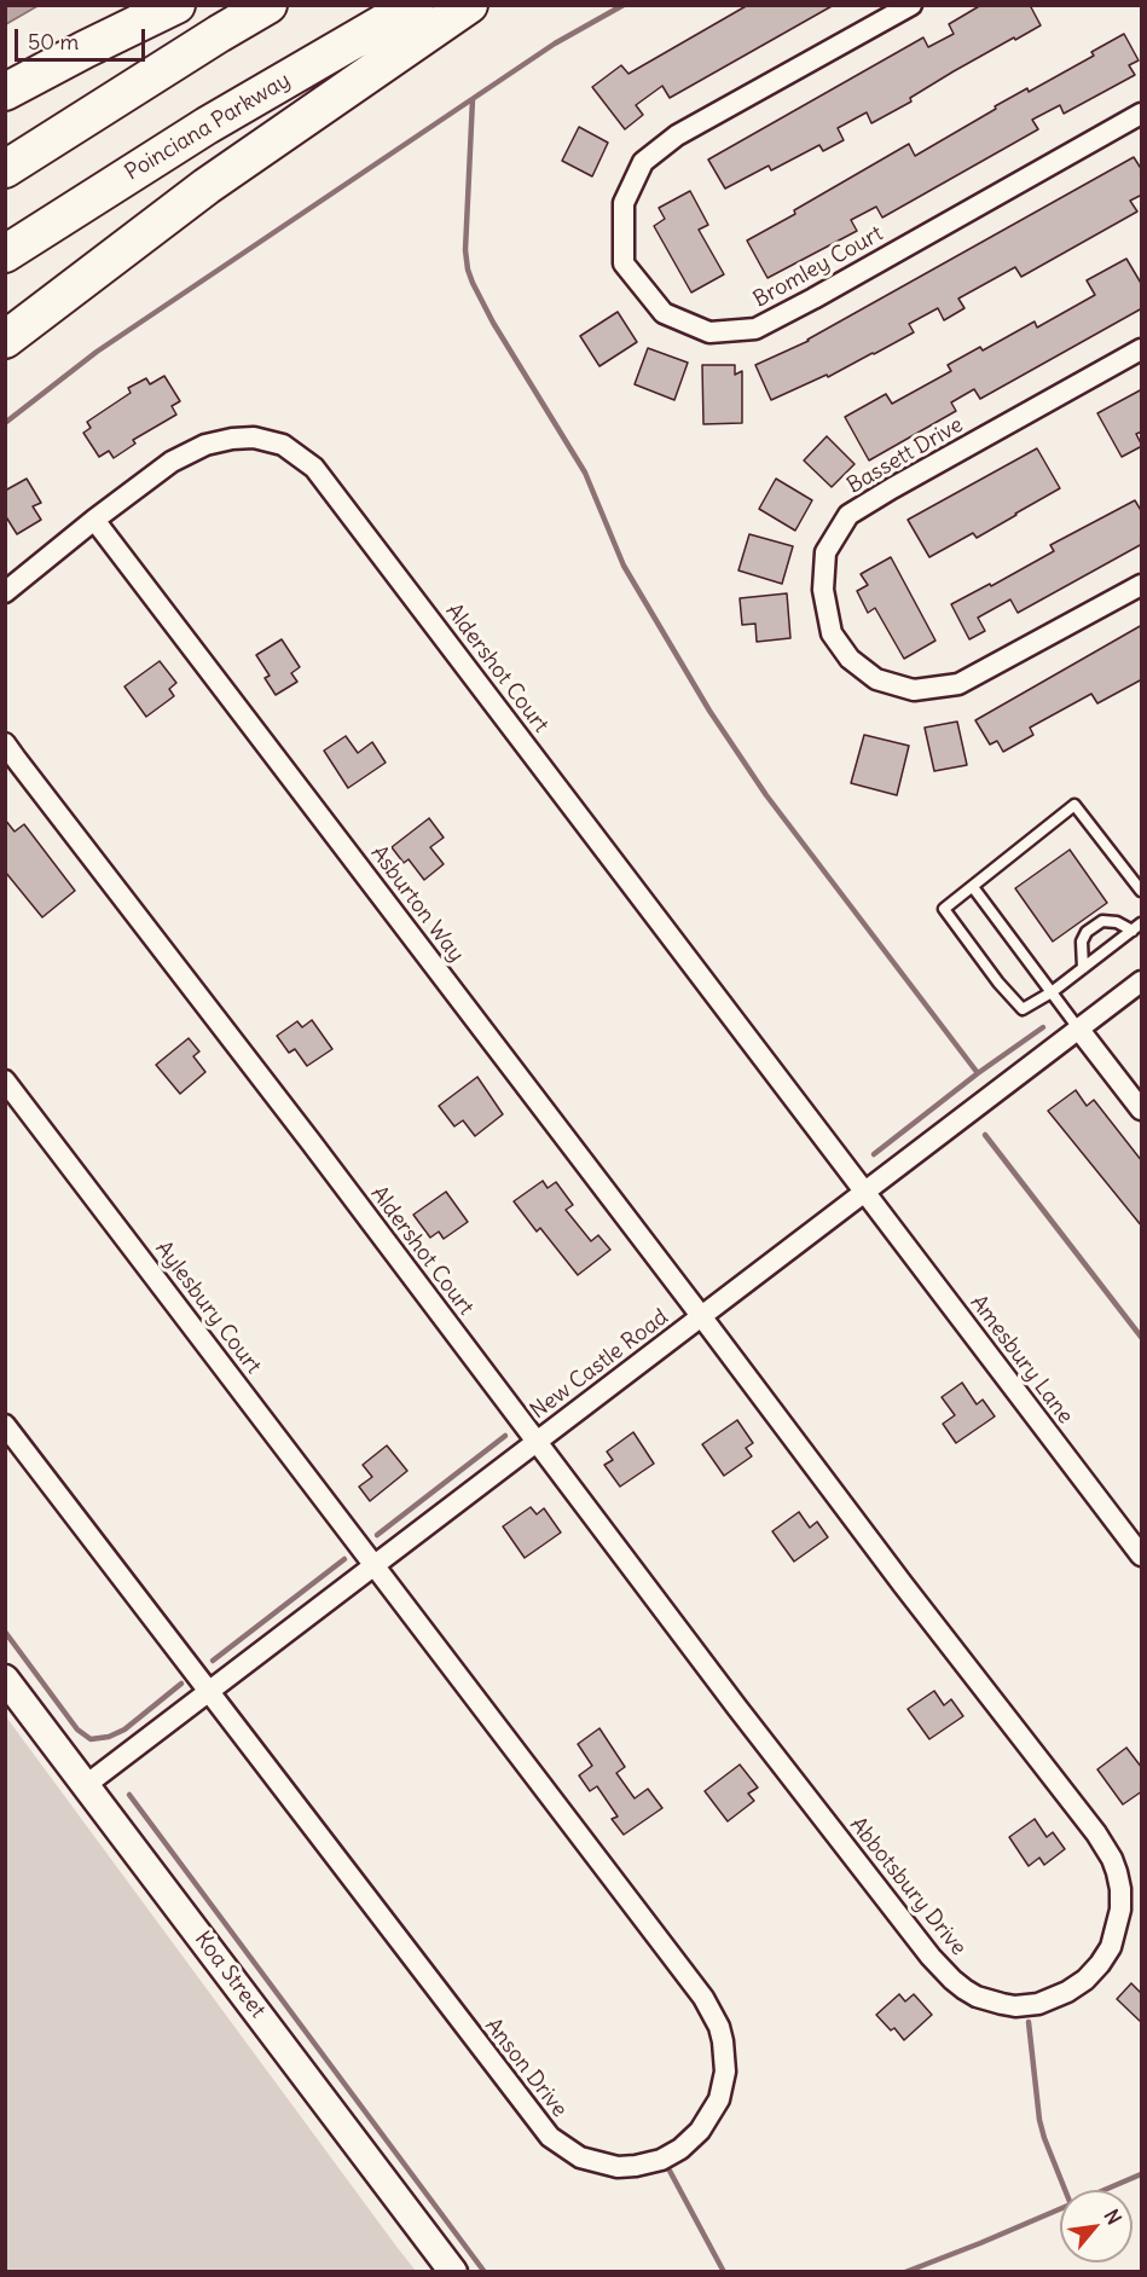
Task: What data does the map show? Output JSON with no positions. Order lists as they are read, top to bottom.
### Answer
{
  "streets": {
    "highway": ["Poinciana Parkway"],
    "main road": ["Koa Street"],
    "street": [
      "Bromley Court",
      "Bassett Drive",
      "Aldershot Court",
      "Asburton Way",
      "Aylesbury Court",
      "Amesbury Lane",
      "New Castle Road",
      "Abbotsbury Drive",
      "Anson Drive"
    ]
  },
  "crossings": [
    ["Aldershot Court", "Asburton Way"],
    ["Aldershot Court", "Amesbury Lane"],
    ["Aldershot Court", "New Castle Road"],
    ["Aldershot Court", "Abbotsbury Drive"],
    ["Asburton Way", "New Castle Road"],
    ["Asburton Way", "Abbotsbury Drive"],
    ["Aylesbury Court", "New Castle Road"],
    ["Aylesbury Court", "Anson Drive"],
    ["Amesbury Lane", "New Castle Road"],
    ["New Castle Road", "Abbotsbury Drive"],
    ["New Castle Road", "Koa Street"],
    ["New Castle Road", "Anson Drive"]
  ],
  "scale_bar": "50 m",
  "north": "top right"
}
